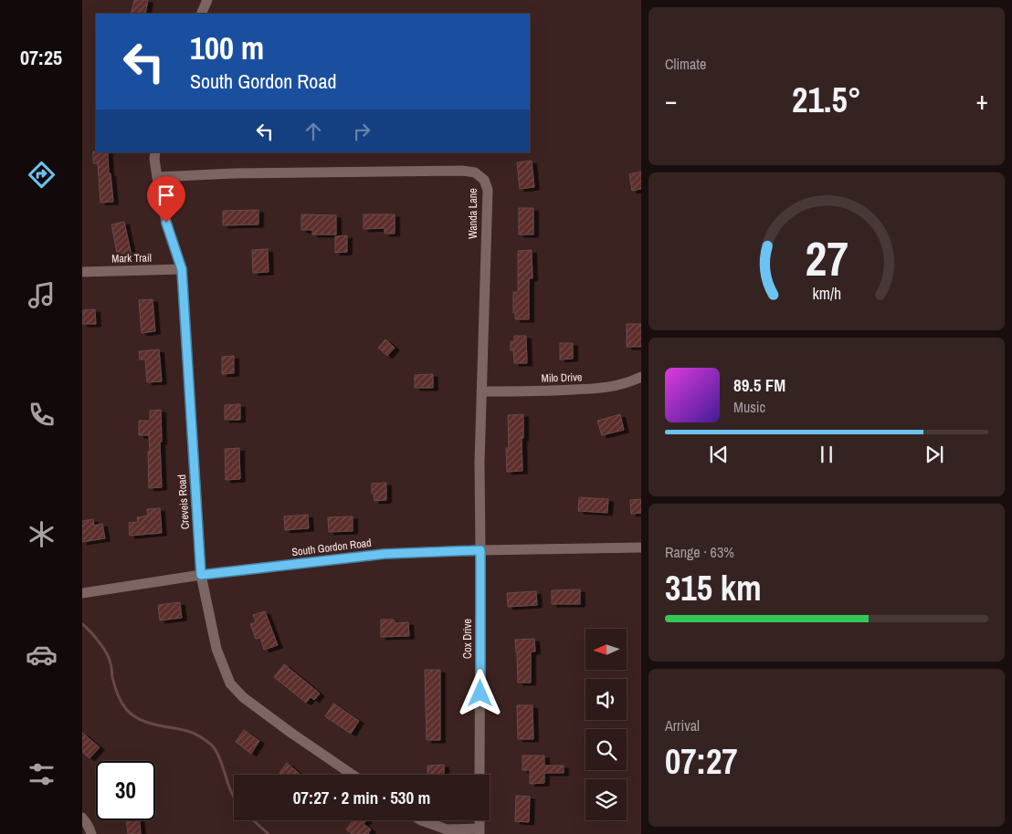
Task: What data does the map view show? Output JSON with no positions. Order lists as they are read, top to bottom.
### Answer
{
  "streets": {
    "street": [
      "Wanda Lane",
      "Mark Trail",
      "Milo Drive",
      "Creveis Road",
      "South Gordon Road",
      "Cox Drive"
    ]
  },
  "crossings": [
    ["Wanda Lane", "Milo Drive"],
    ["Wanda Lane", "Creveis Road"],
    ["Wanda Lane", "South Gordon Road"],
    ["Wanda Lane", "Cox Drive"],
    ["Mark Trail", "Creveis Road"],
    ["Creveis Road", "South Gordon Road"],
    ["South Gordon Road", "Cox Drive"]
  ],
  "north": "left",
  "page": {
    "tabs": "07:25",
    "tile": [
      "Climate",
      ["Range · 63%", "315 km"],
      ["Arrival", "07:27"]
    ],
    "turn": ["100 m", "South Gordon Road"],
    "heat": ["−", "21.5°", "+"],
    "song": ["89.5 FM", "Music"],
    "limit": "30",
    "trip": "07:27 · 2 min · 530 m",
    "gauge": ["27", "km/h"]
  }
}
